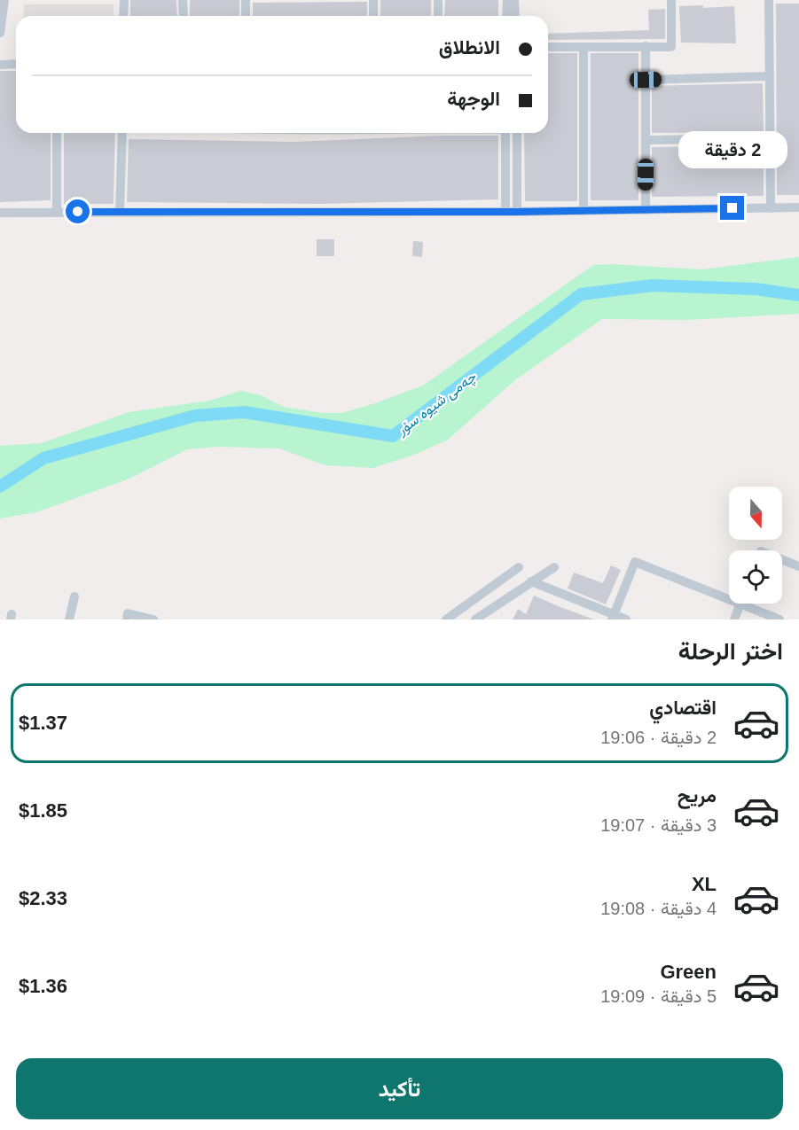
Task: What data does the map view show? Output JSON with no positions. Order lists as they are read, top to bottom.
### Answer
{
  "water": ["چەمی شیوە سۆر"],
  "north": "bottom",
  "page": {
    "banner": ["الانطلاق", "الوجهة"],
    "bubble": "2 دقيقة",
    "heading": "اختر الرحلة",
    "list": [
      {
        "name": "اقتصادي",
        "note": "2 دقيقة · 19:06",
        "value": "$1.37"
      },
      {
        "name": "مريح",
        "note": "3 دقيقة · 19:07",
        "value": "$1.85"
      },
      {
        "name": "XL",
        "note": "4 دقيقة · 19:08",
        "value": "$2.33"
      },
      {
        "name": "Green",
        "note": "5 دقيقة · 19:09",
        "value": "$1.36"
      }
    ],
    "buttons": "تأكيد"
  }
}
